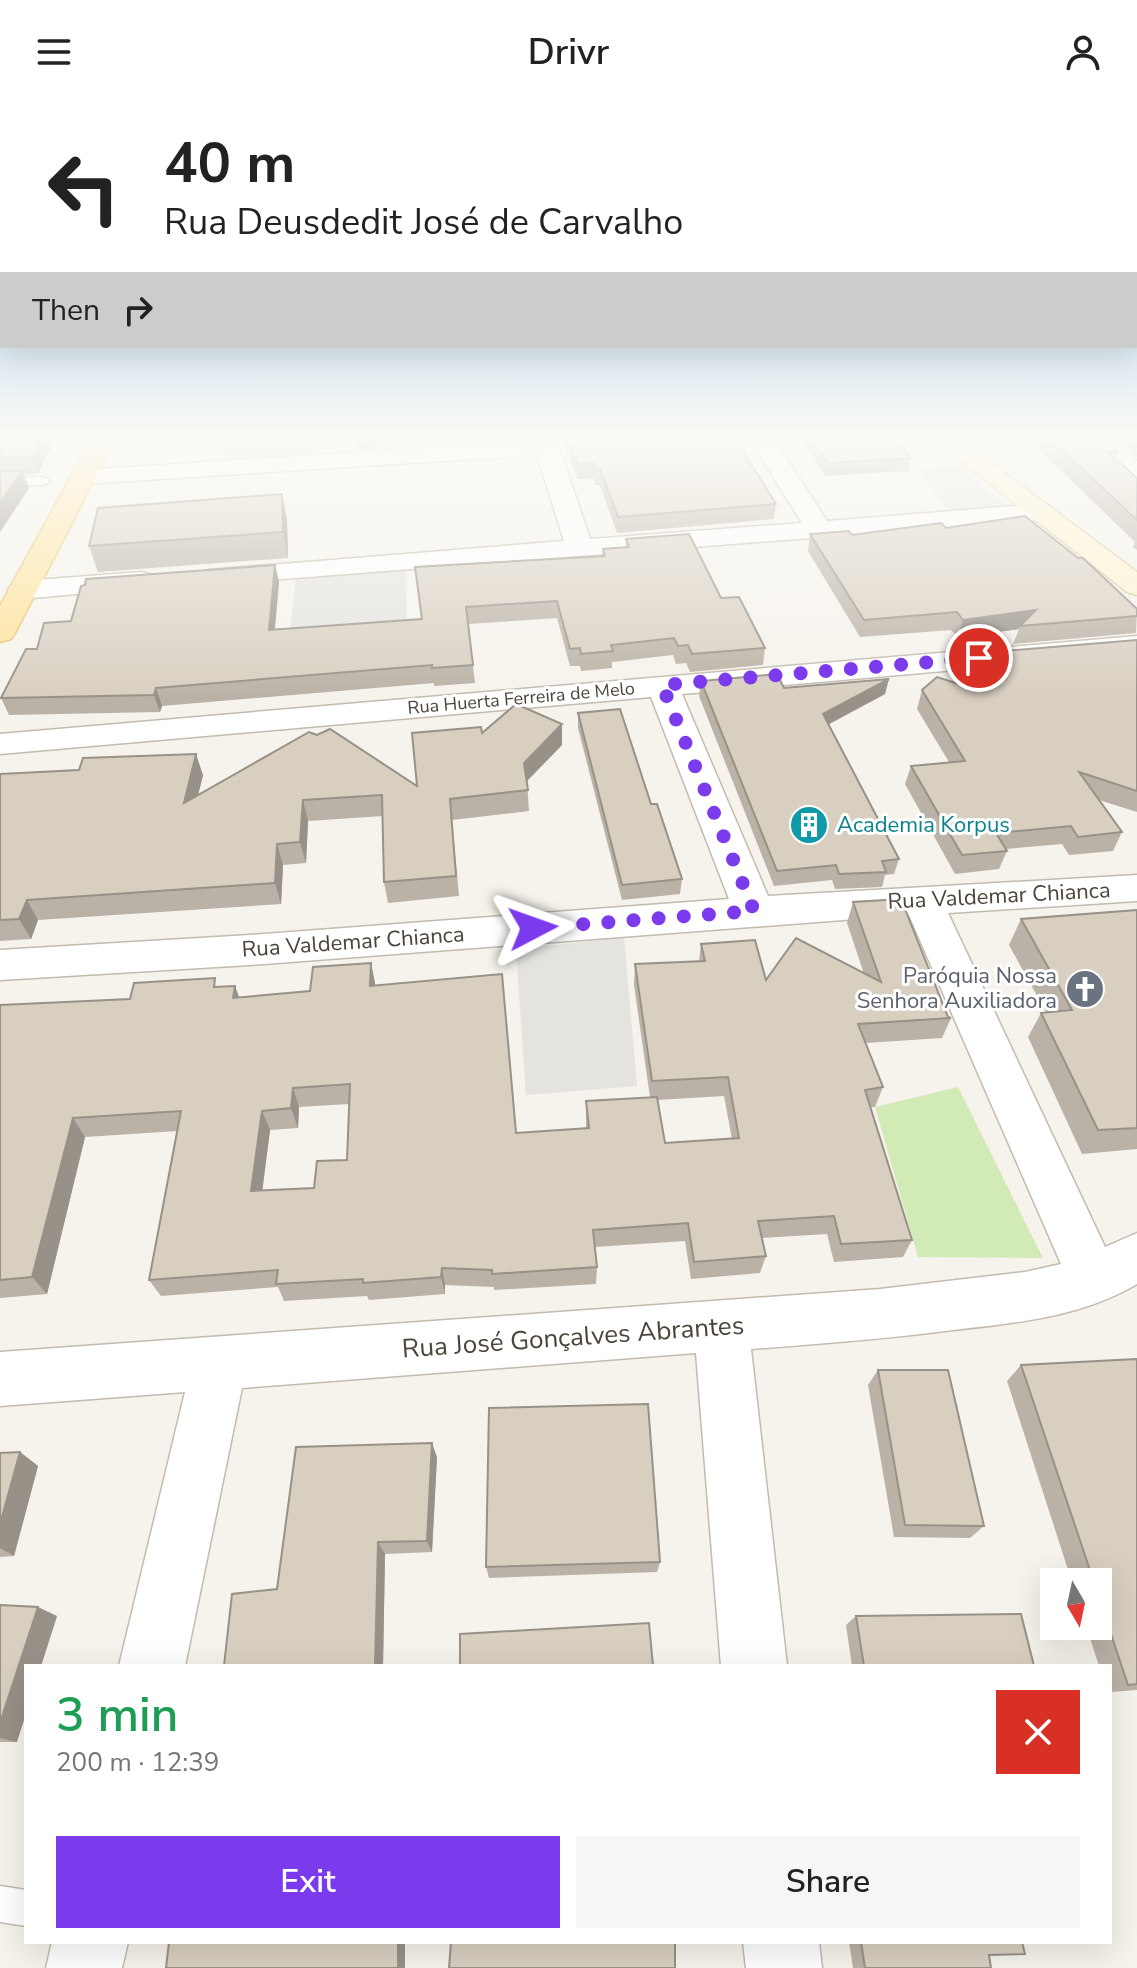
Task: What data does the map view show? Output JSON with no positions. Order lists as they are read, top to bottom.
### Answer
{
  "streets": {
    "street": ["Rua Huerta Ferreira de Melo", "Rua Valdemar Chianca", "Rua José Gonçalves Abrantes"]
  },
  "places": {
    "building": ["Academia Korpus"],
    "church": ["Paróquia Nossa Senhora Auxiliadora"]
  },
  "north": "bottom",
  "page": {
    "header": "Drivr",
    "turn": ["40 m", "Rua Deusdedit José de Carvalho"],
    "then": "Then",
    "heading": ["3 min", "200 m · 12:39"],
    "buttons": ["Exit", "Share"]
  }
}
